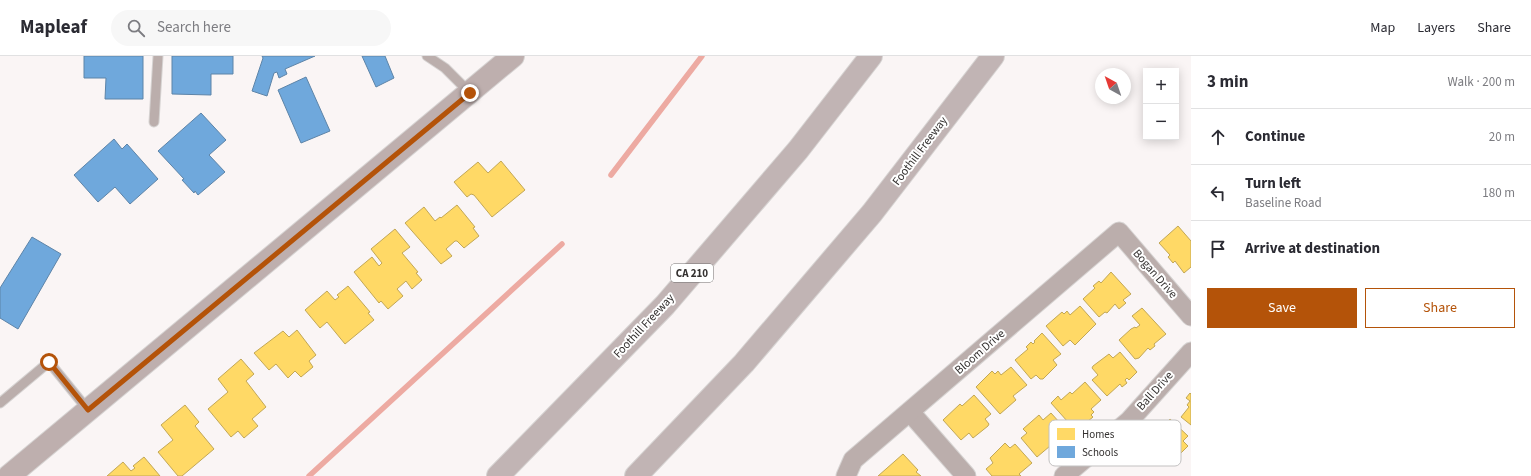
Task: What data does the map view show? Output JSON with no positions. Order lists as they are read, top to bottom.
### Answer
{
  "streets": {
    "highway": ["Foothill Freeway", "CA 210"],
    "street": ["Bogan Drive", "Bloom Drive", "Ball Drive"]
  },
  "crossings": [
    ["Bogan Drive", "Bloom Drive"]
  ],
  "legend": ["Homes", "Schools"],
  "north": "top left",
  "page": {
    "header": "Mapleaf",
    "search": "Search here",
    "nav": ["Map", "Layers", "Share"],
    "heading": ["3 min", "Walk · 200 m"],
    "map_buttons": ["+", "−"],
    "list": [
      ["Continue", "20 m"],
      ["Turn left", "Baseline Road", "180 m"],
      "Arrive at destination"
    ],
    "buttons": ["Save", "Share"]
  }
}
